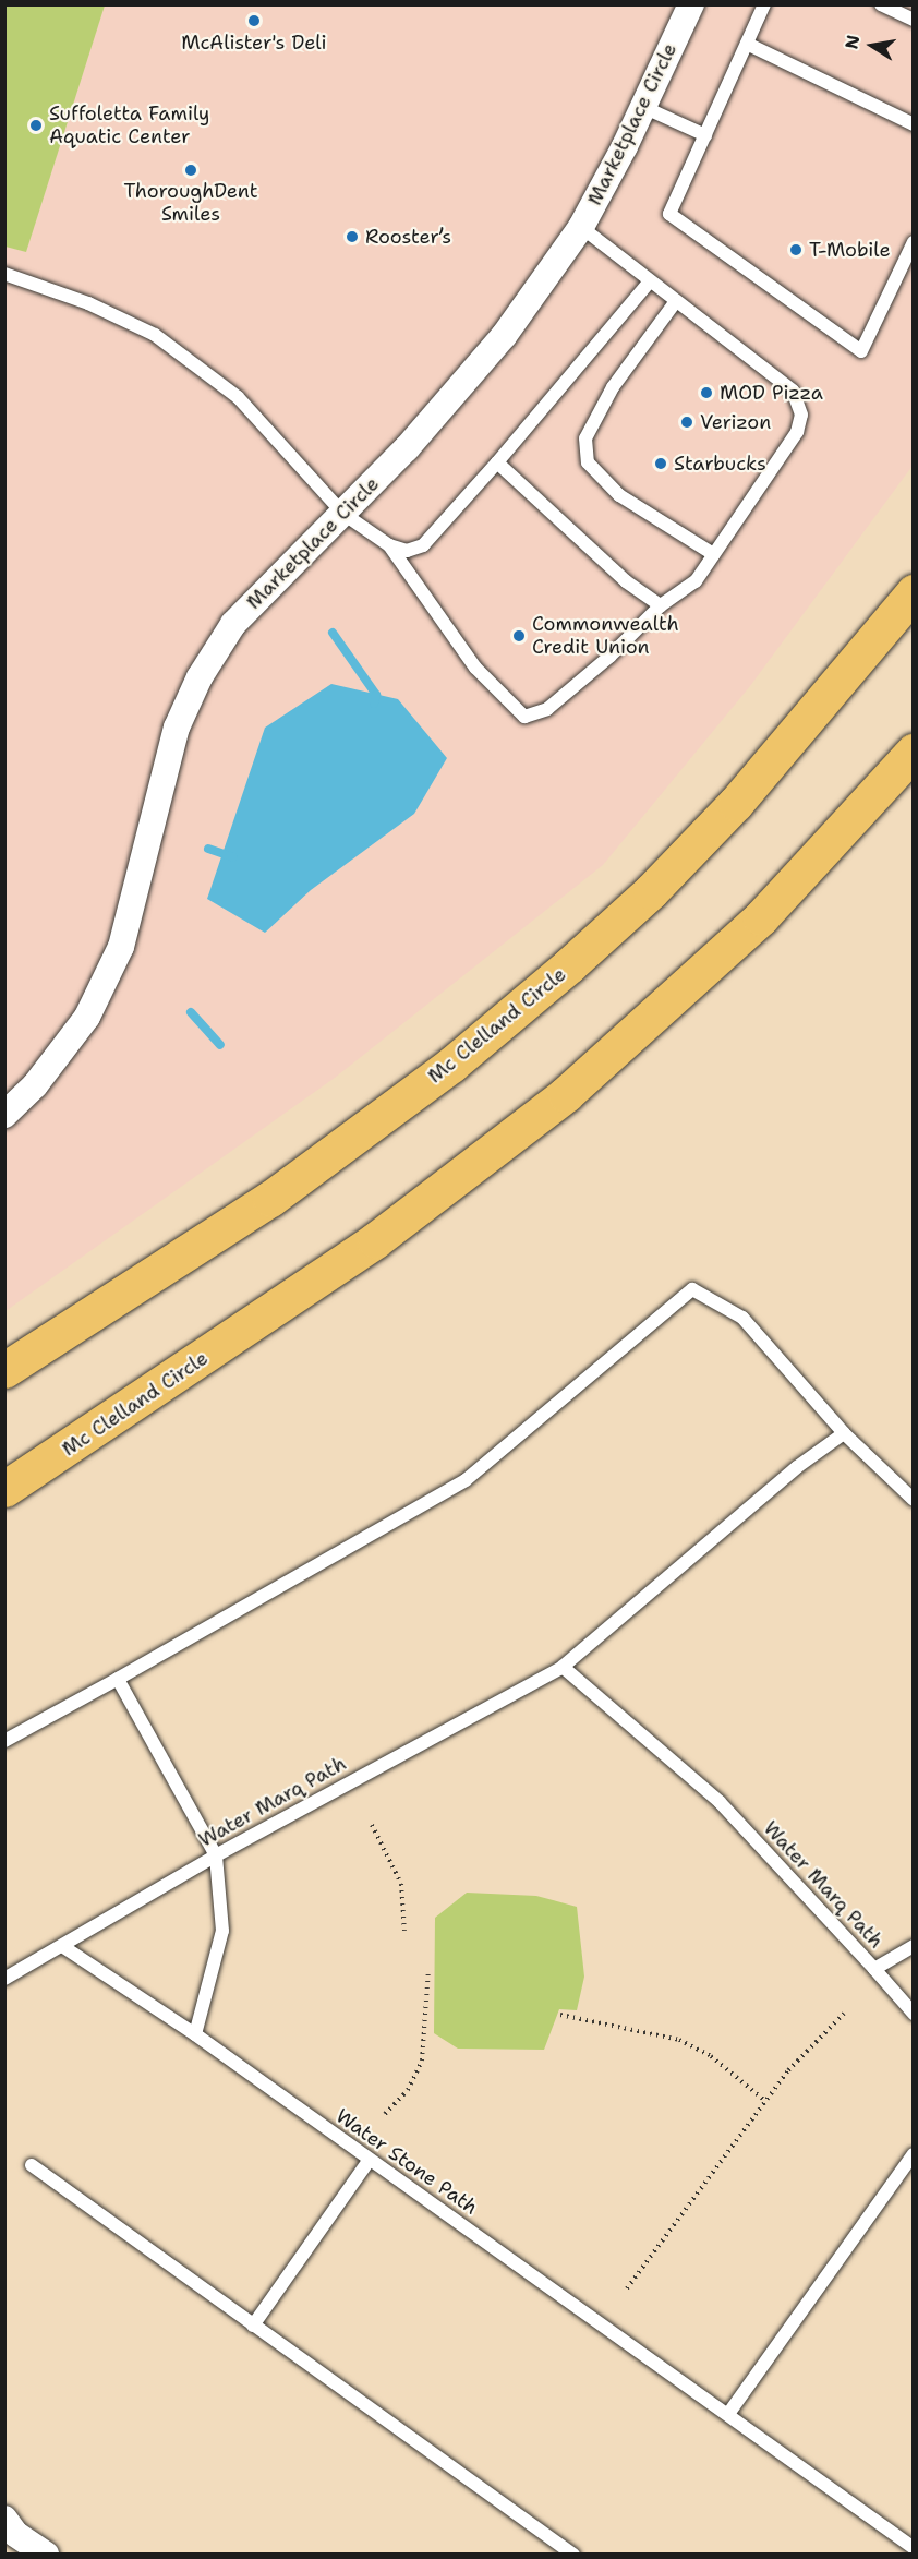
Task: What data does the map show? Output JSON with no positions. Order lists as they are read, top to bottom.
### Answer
{
  "streets": {
    "highway": ["Mc Clelland Circle"],
    "street": ["Marketplace Circle"],
    "lane": ["Water Marq Path", "Water Stone Path"]
  },
  "crossings": [
    ["Water Marq Path", "Water Stone Path"]
  ],
  "places": [
    "McAlister's Deli",
    "Suffoletta Family Aquatic Center",
    "ThoroughDent Smiles",
    "Rooster’s",
    "T-Mobile",
    "MOD Pizza",
    "Verizon",
    "Starbucks",
    "Commonwealth Credit Union"
  ],
  "north": "left"
}
